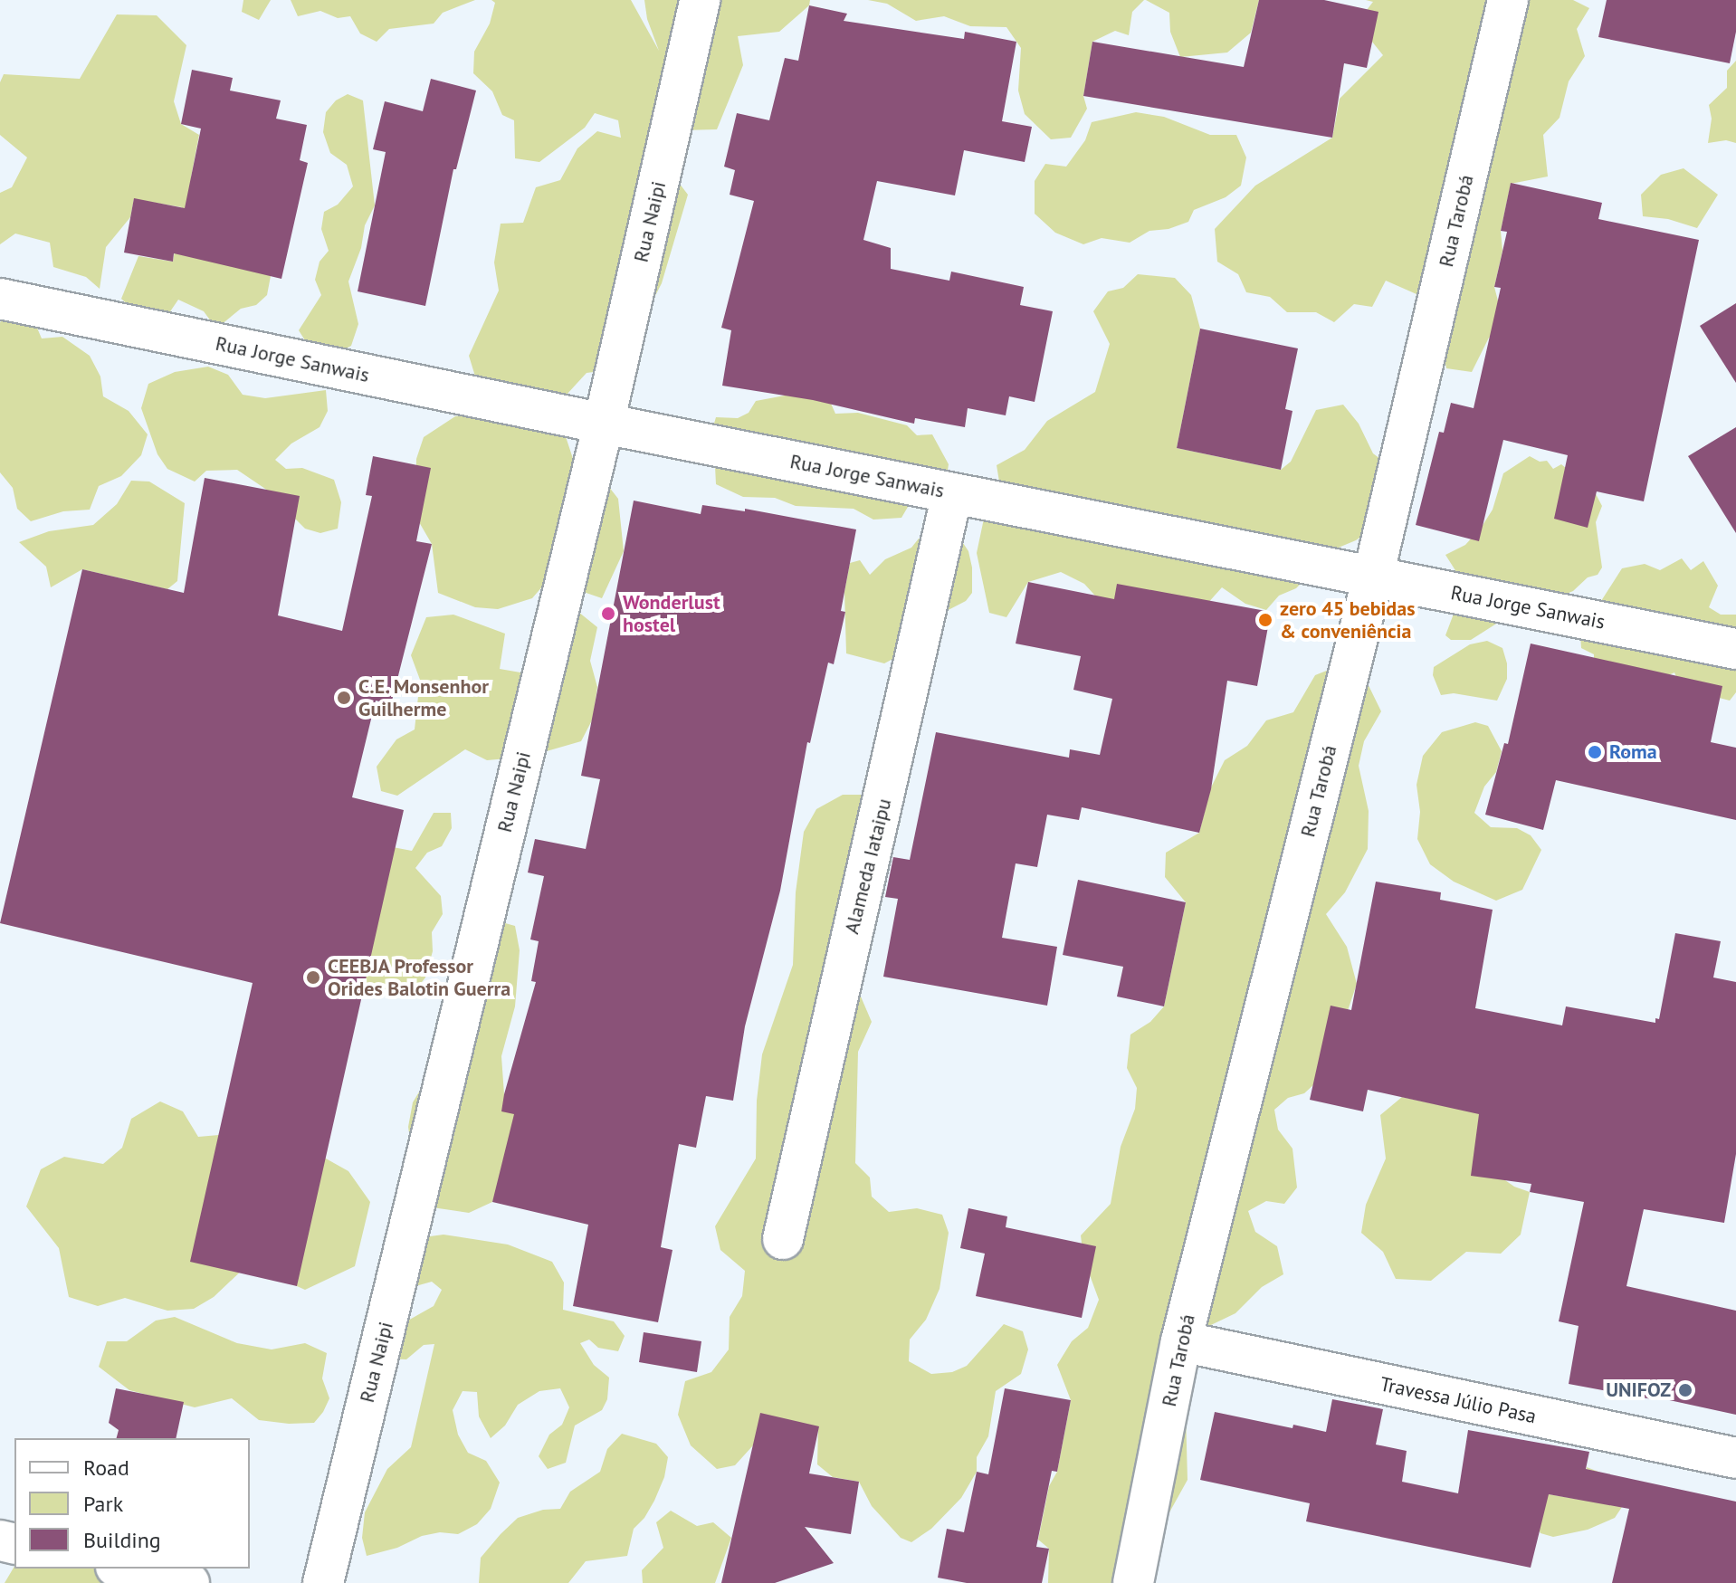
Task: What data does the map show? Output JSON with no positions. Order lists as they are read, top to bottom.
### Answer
{
  "streets": {
    "street": [
      "Rua Tarobá",
      "Rua Naipi",
      "Rua Jorge Sanwais",
      "Alameda Iataipu",
      "Travessa Júlio Pasa"
    ]
  },
  "crossings": [
    ["Rua Tarobá", "Rua Jorge Sanwais"],
    ["Rua Tarobá", "Travessa Júlio Pasa"],
    ["Rua Naipi", "Rua Jorge Sanwais"],
    ["Rua Jorge Sanwais", "Alameda Iataipu"]
  ],
  "places": [
    "Wonderlust hostel",
    "zero 45 bebidas & conveniência",
    "C.E. Monsenhor Guilherme",
    "Roma",
    "CEEBJA Professor Orides Balotin Guerra",
    "UNIFOZ"
  ],
  "legend": ["Road", "Park", "Building"]
}
